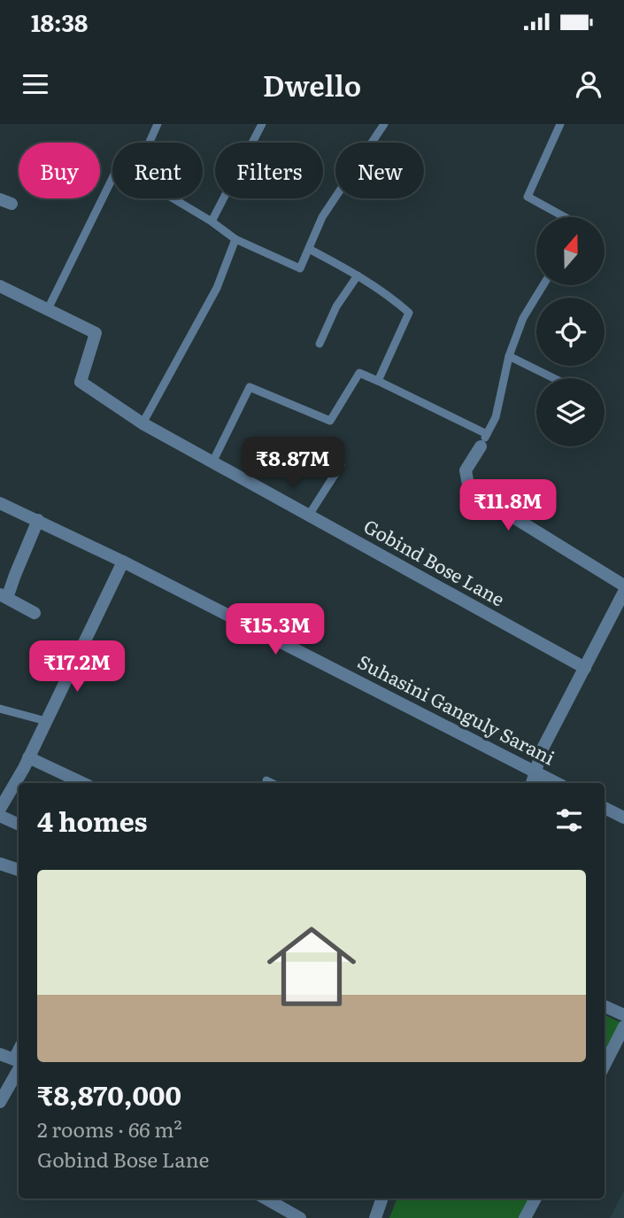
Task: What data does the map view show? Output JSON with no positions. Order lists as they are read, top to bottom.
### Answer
{
  "streets": {
    "street": ["Gobind Bose Lane", "Suhasini Ganguly Sarani"]
  },
  "north": "top",
  "page": {
    "status": "18:38",
    "header": "Dwello",
    "chip": [
      "Buy",
      "Rent",
      "Filters",
      "New"
    ],
    "price": [
      "₹8.87M",
      "₹11.8M",
      "₹15.3M",
      "₹17.2M"
    ],
    "heading": "4 homes",
    "list": [
      {
        "name": "₹8,870,000",
        "note": "2 rooms · 66 m² · Gobind Bose Lane"
      }
    ]
  }
}
